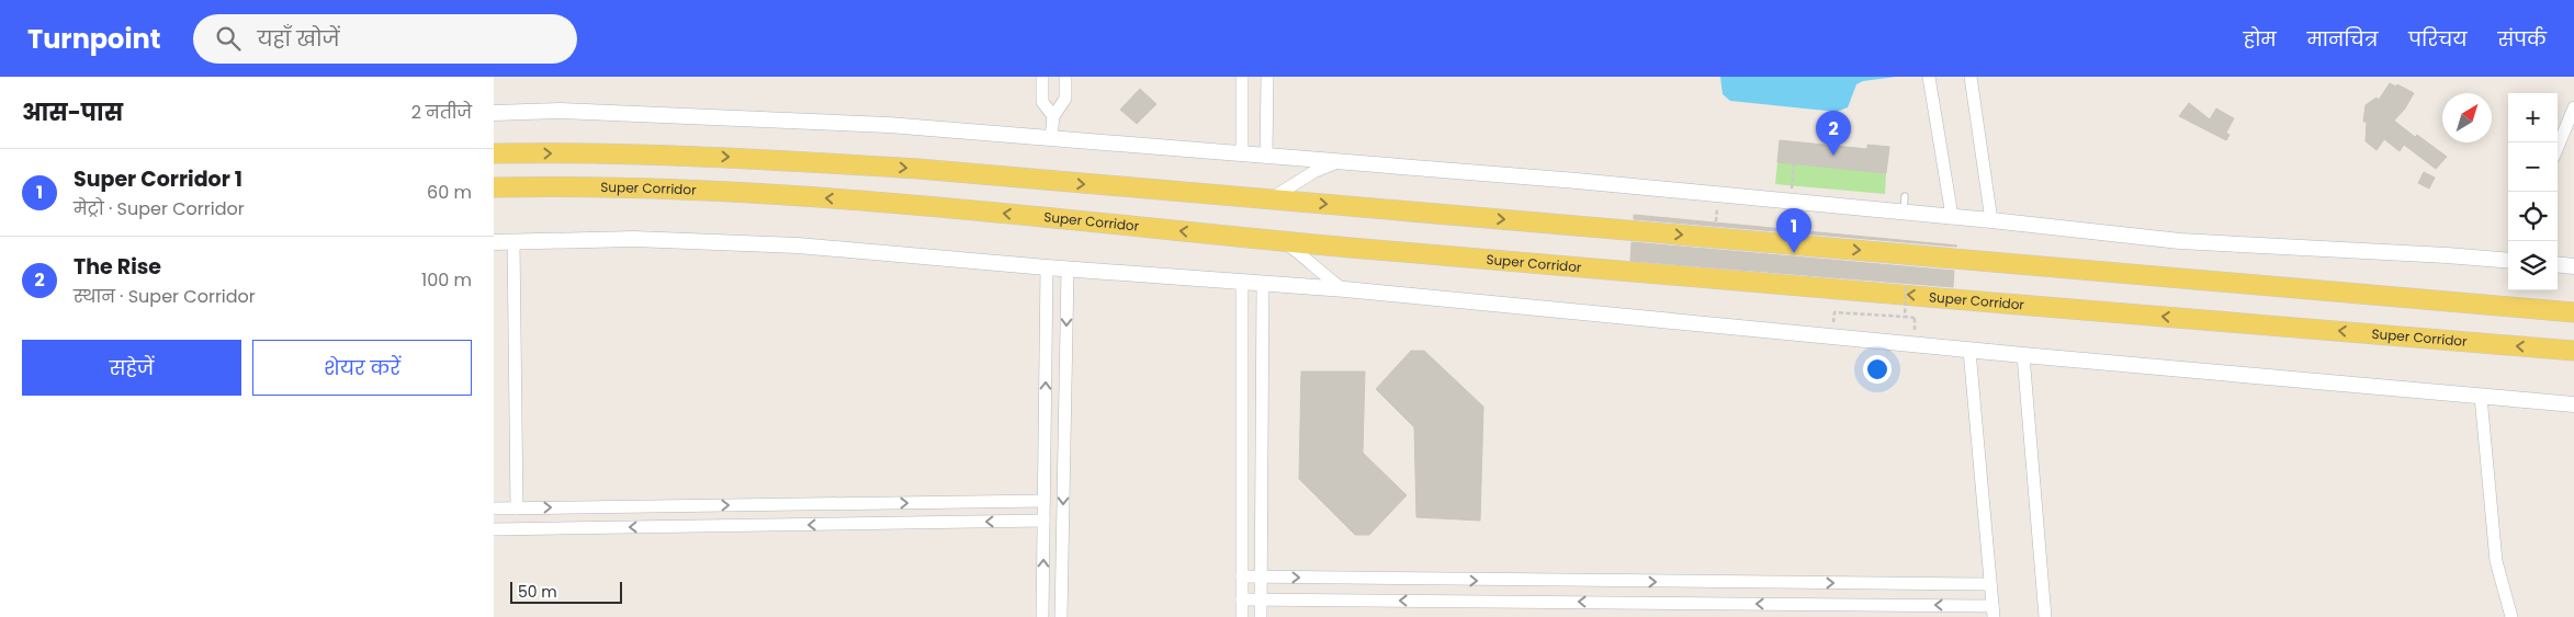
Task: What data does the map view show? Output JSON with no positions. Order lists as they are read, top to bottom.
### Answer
{
  "streets": {
    "main road": ["Super Corridor"]
  },
  "scale_bar": "50 m",
  "north": "top right",
  "page": {
    "header": "Turnpoint",
    "search": "यहाँ खोजें",
    "nav": [
      "होम",
      "मानचित्र",
      "परिचय",
      "संपर्क"
    ],
    "heading": ["आस-पास", "2 नतीजे"],
    "map_buttons": ["+", "−"],
    "pins": ["2", "1"],
    "list": [
      {
        "mark": "1",
        "name": "Super Corridor 1",
        "note": "मेट्रो · Super Corridor",
        "value": "60 m"
      },
      {
        "mark": "2",
        "name": "The Rise",
        "note": "स्थान · Super Corridor",
        "value": "100 m"
      }
    ],
    "buttons": ["सहेजें", "शेयर करें"],
    "scale": "50 m"
  }
}
